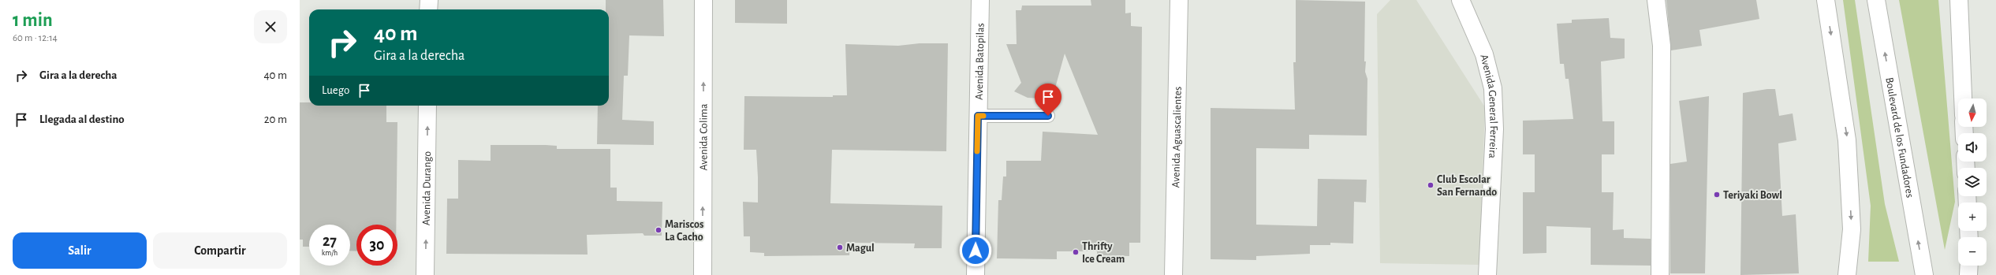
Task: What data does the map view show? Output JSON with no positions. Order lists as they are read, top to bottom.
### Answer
{
  "streets": {
    "street": [
      "Avenida Batopilas",
      "Avenida General Ferreira",
      "Avenida Colima",
      "Avenida Aguascalientes",
      "Boulevard de los Fundadores",
      "Avenida Durango"
    ]
  },
  "one_way": ["Avenida Colima", "Avenida Durango"],
  "places": [
    "Club Escolar San Fernando",
    "Teriyaki Bowl",
    "Mariscos La Cacho",
    "Magul",
    "Thrifty Ice Cream"
  ],
  "north": "bottom",
  "page": {
    "heading": ["1 min", "60 m · 12:14"],
    "turn": ["40 m", "Gira a la derecha"],
    "list": [
      {
        "name": "Gira a la derecha",
        "value": "40 m"
      },
      {
        "name": "Llegada al destino",
        "value": "20 m"
      }
    ],
    "then": "Luego",
    "map_buttons": ["+", "−"],
    "speed": "27 km/h",
    "limit": "30",
    "buttons": ["Salir", "Compartir"]
  }
}
